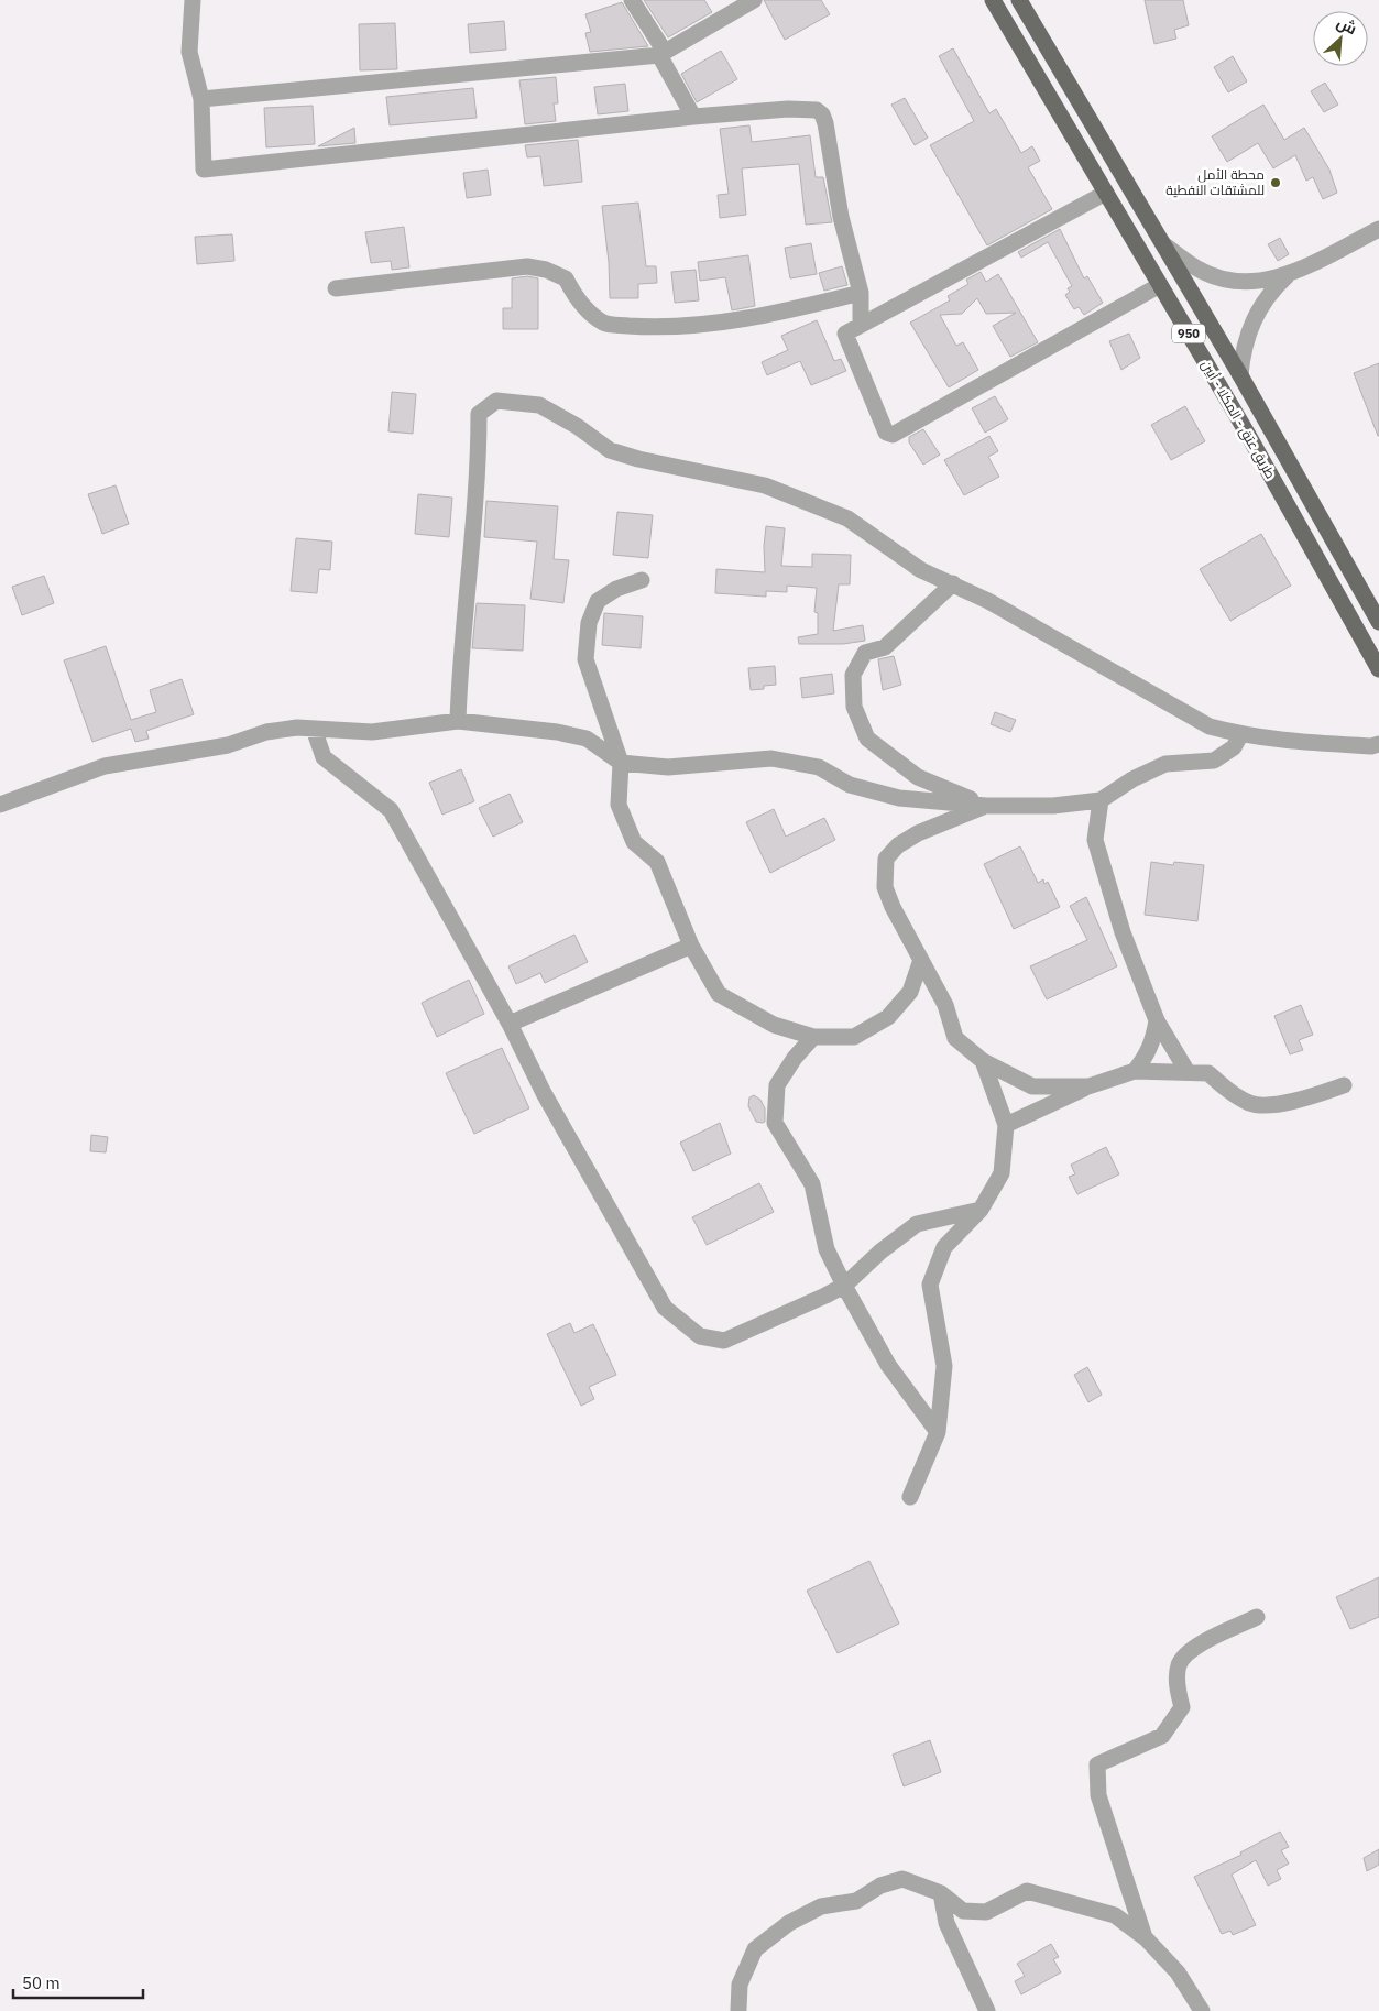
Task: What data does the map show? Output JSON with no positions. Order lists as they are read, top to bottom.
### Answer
{
  "streets": {
    "main road": ["950", "طريق عتق - المكلا - أبين"]
  },
  "places": ["محطة الأمل للمشتقات النفطية"],
  "scale_bar": "50 m",
  "north": "top right"
}
